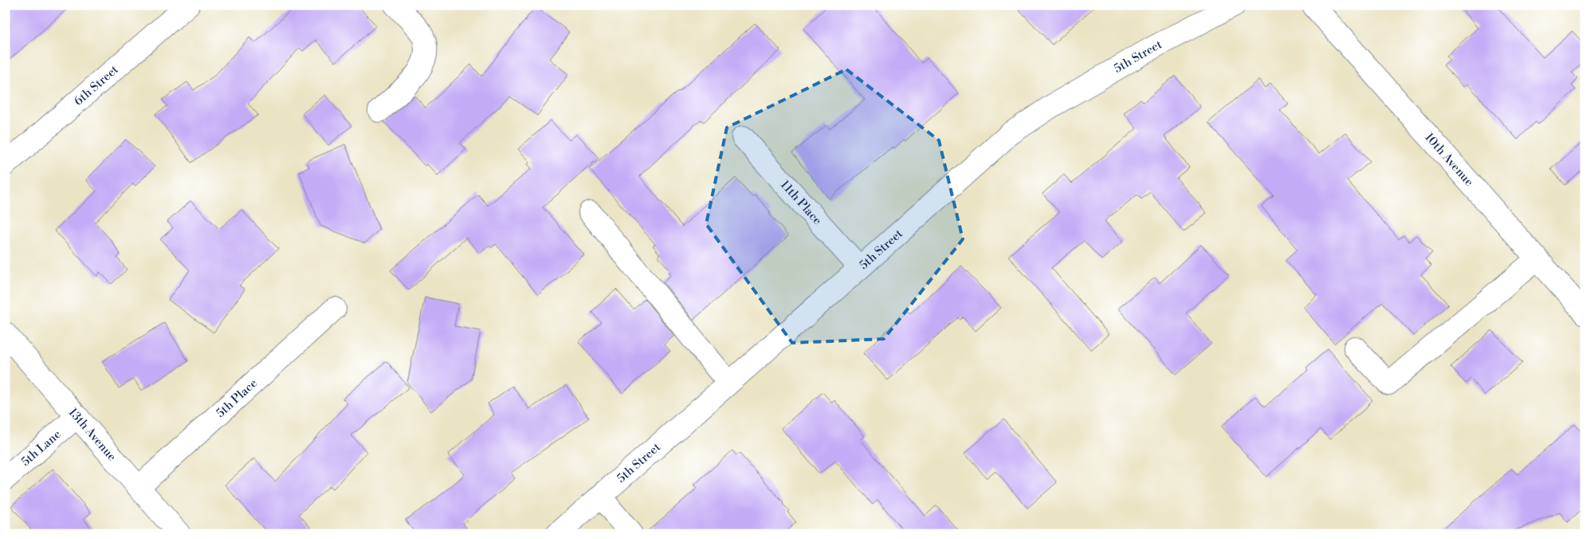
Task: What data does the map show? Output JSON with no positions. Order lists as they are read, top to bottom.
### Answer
{
  "streets": {
    "street": [
      "5th Street",
      "6th Street",
      "10th Avenue",
      "11th Place",
      "5th Place",
      "13th Avenue",
      "5th Lane"
    ]
  },
  "crossings": [
    ["5th Street", "11th Place"],
    ["5th Place", "13th Avenue"],
    ["13th Avenue", "5th Lane"]
  ]
}
